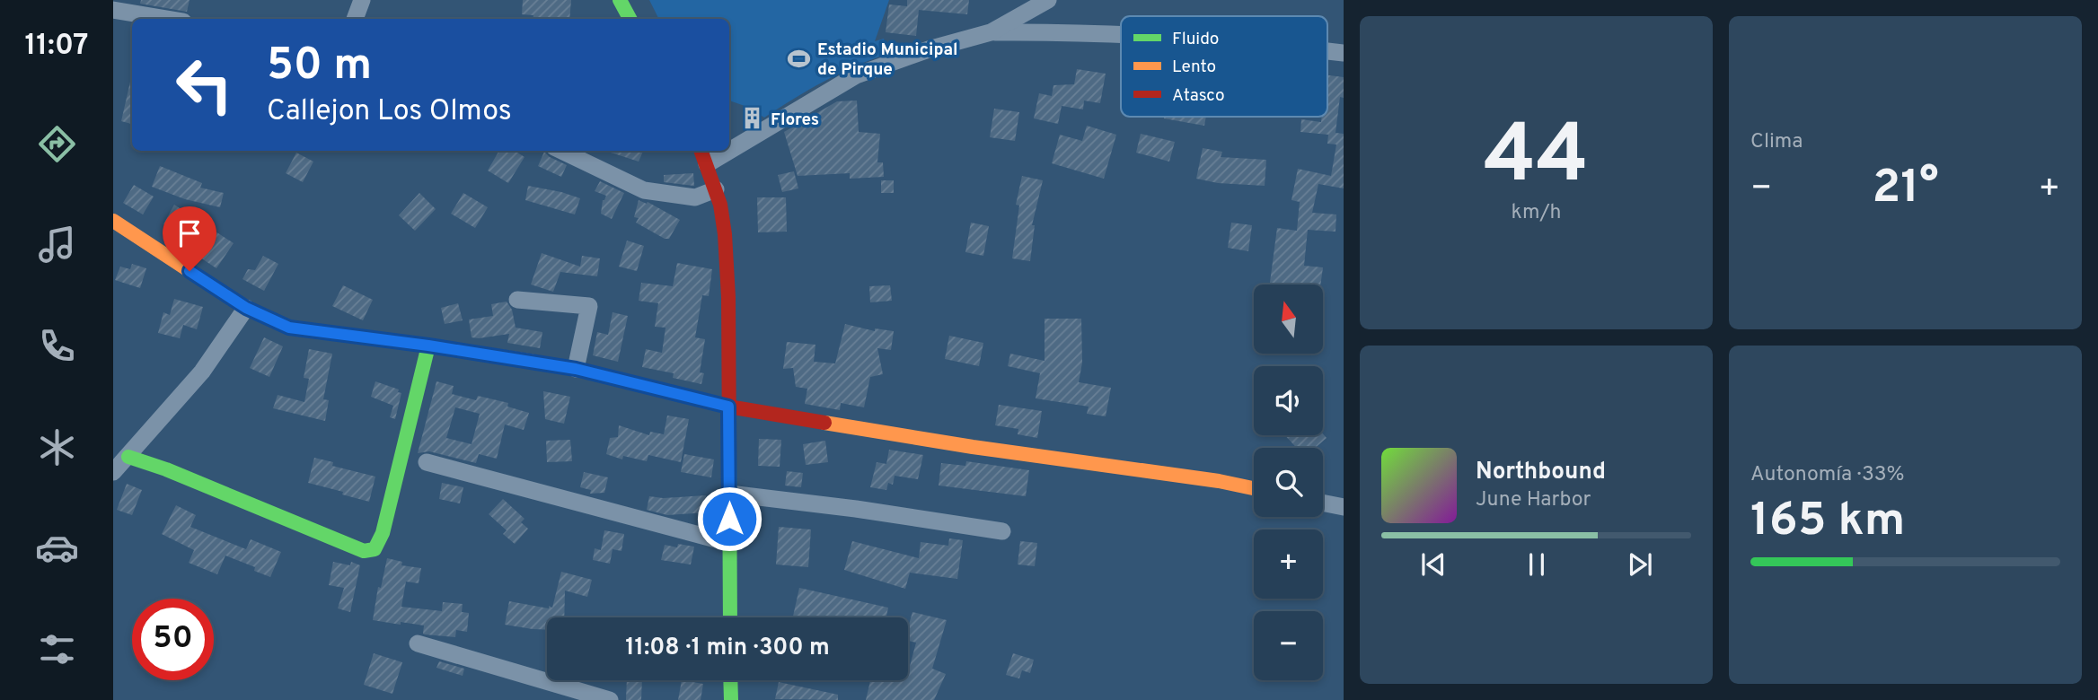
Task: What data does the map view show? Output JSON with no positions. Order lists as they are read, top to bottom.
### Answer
{
  "places": {
    "sports": ["Estadio Municipal de Pirque"],
    "building": ["Flores"]
  },
  "legend": ["Fluido", "Lento", "Atasco"],
  "north": "top",
  "page": {
    "tabs": "11:07",
    "tile": [
      ["44", "km/h"],
      "Clima",
      ["Autonomía · 33%", "165 km"]
    ],
    "turn": ["50 m", "Callejon Los Olmos"],
    "heat": ["−", "21°", "+"],
    "map_buttons": ["+", "−"],
    "song": ["Northbound", "June Harbor"],
    "limit": "50",
    "trip": "11:08 · 1 min · 300 m"
  }
}
